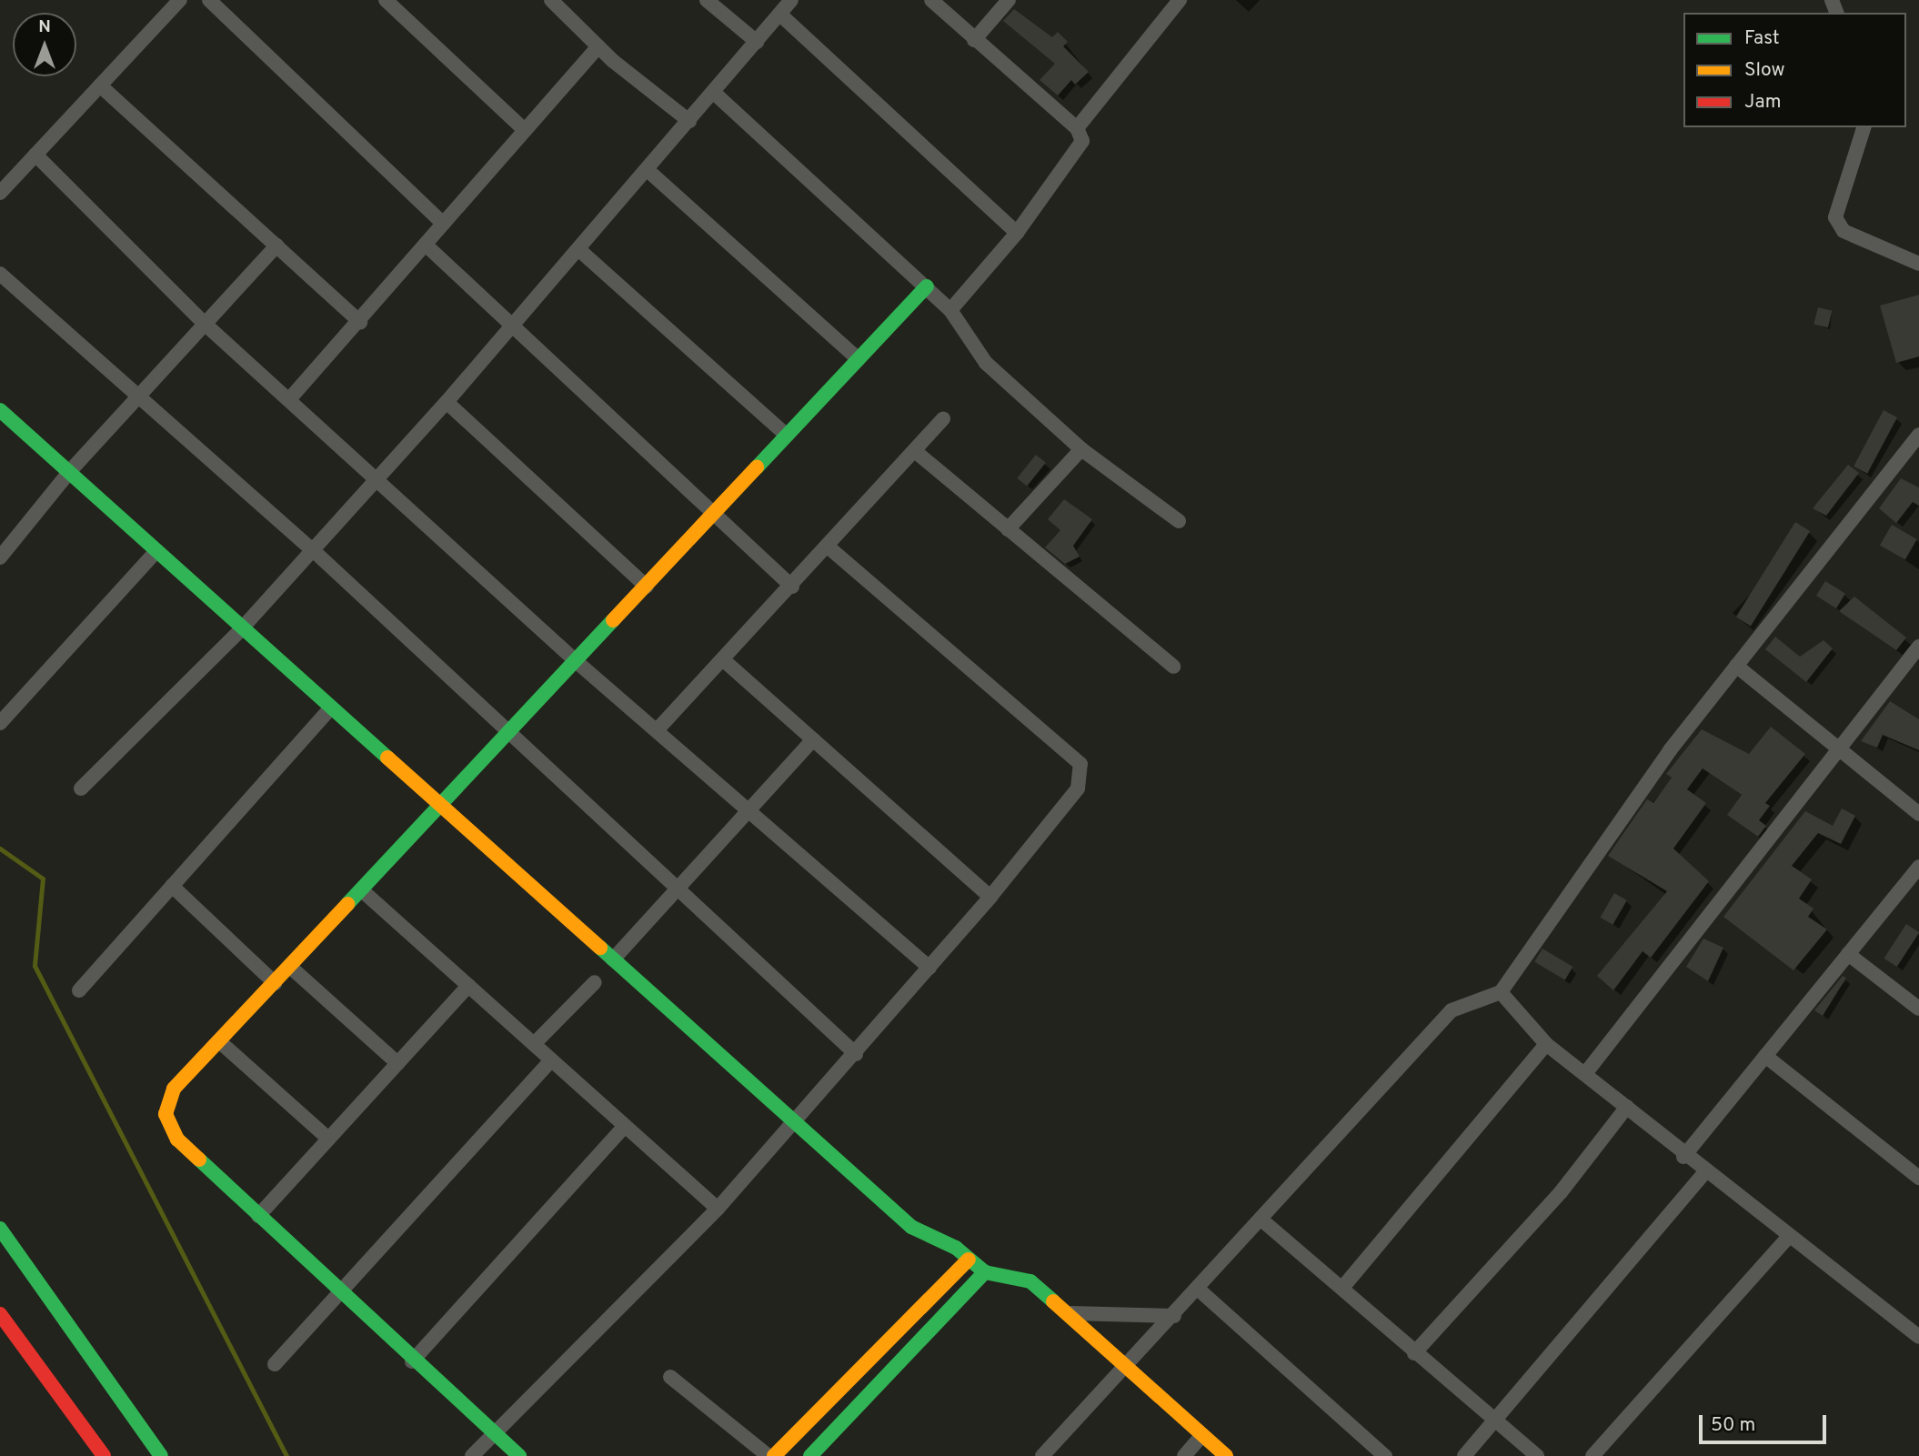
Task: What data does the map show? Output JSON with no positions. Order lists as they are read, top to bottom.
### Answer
{
  "legend": ["Fast", "Slow", "Jam"],
  "scale_bar": "50 m",
  "north": "top"
}
